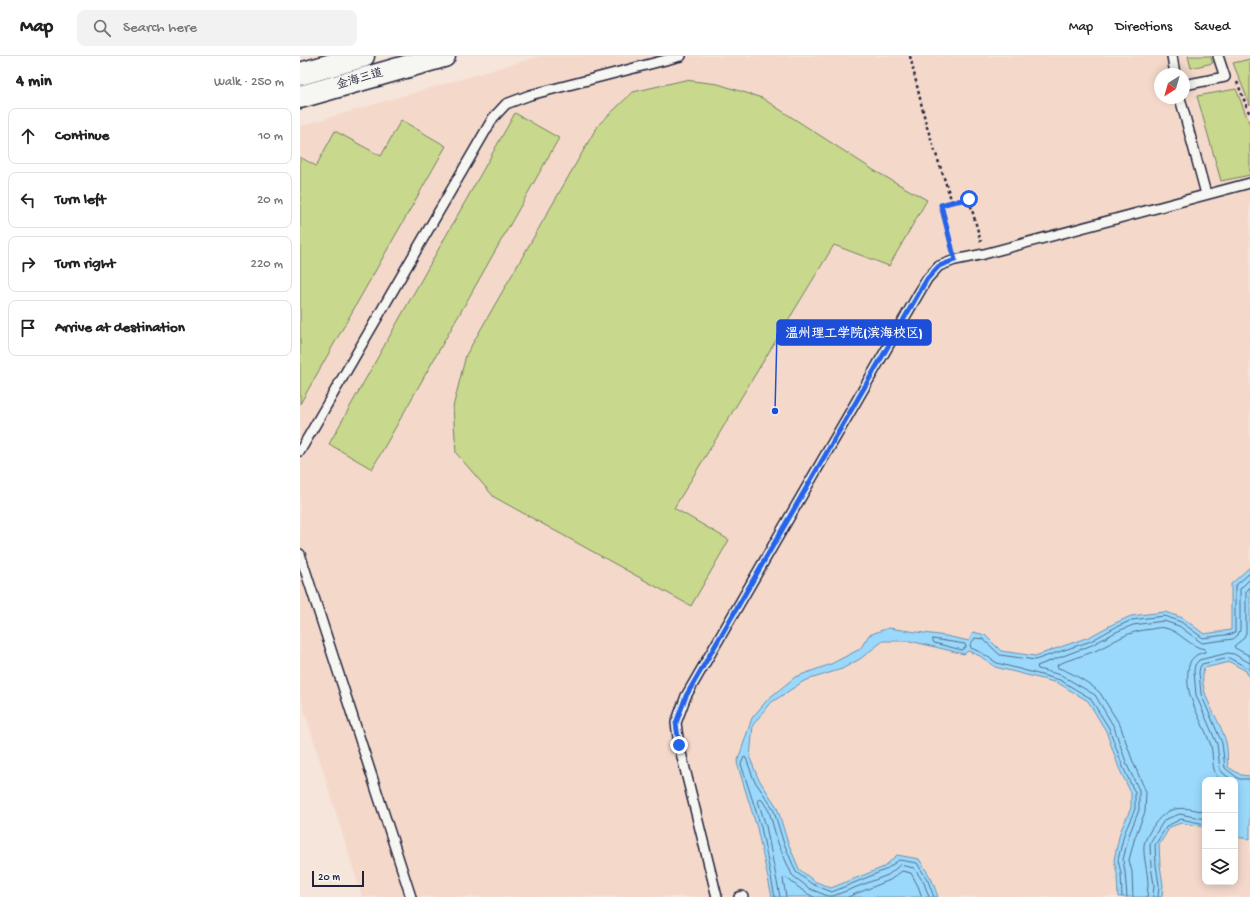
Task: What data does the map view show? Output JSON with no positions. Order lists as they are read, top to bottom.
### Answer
{
  "streets": {
    "main road": ["金海三道"]
  },
  "places": ["温州理工学院(滨海校区)"],
  "scale_bar": "20 m",
  "north": "bottom left",
  "page": {
    "header": "Map",
    "search": "Search here",
    "nav": ["Map", "Directions", "Saved"],
    "heading": ["4 min", "Walk · 250 m"],
    "list": [
      ["Continue", "10 m"],
      ["Turn left", "20 m"],
      ["Turn right", "220 m"],
      "Arrive at destination"
    ],
    "map_buttons": ["+", "−"],
    "scale": "20 m"
  }
}
